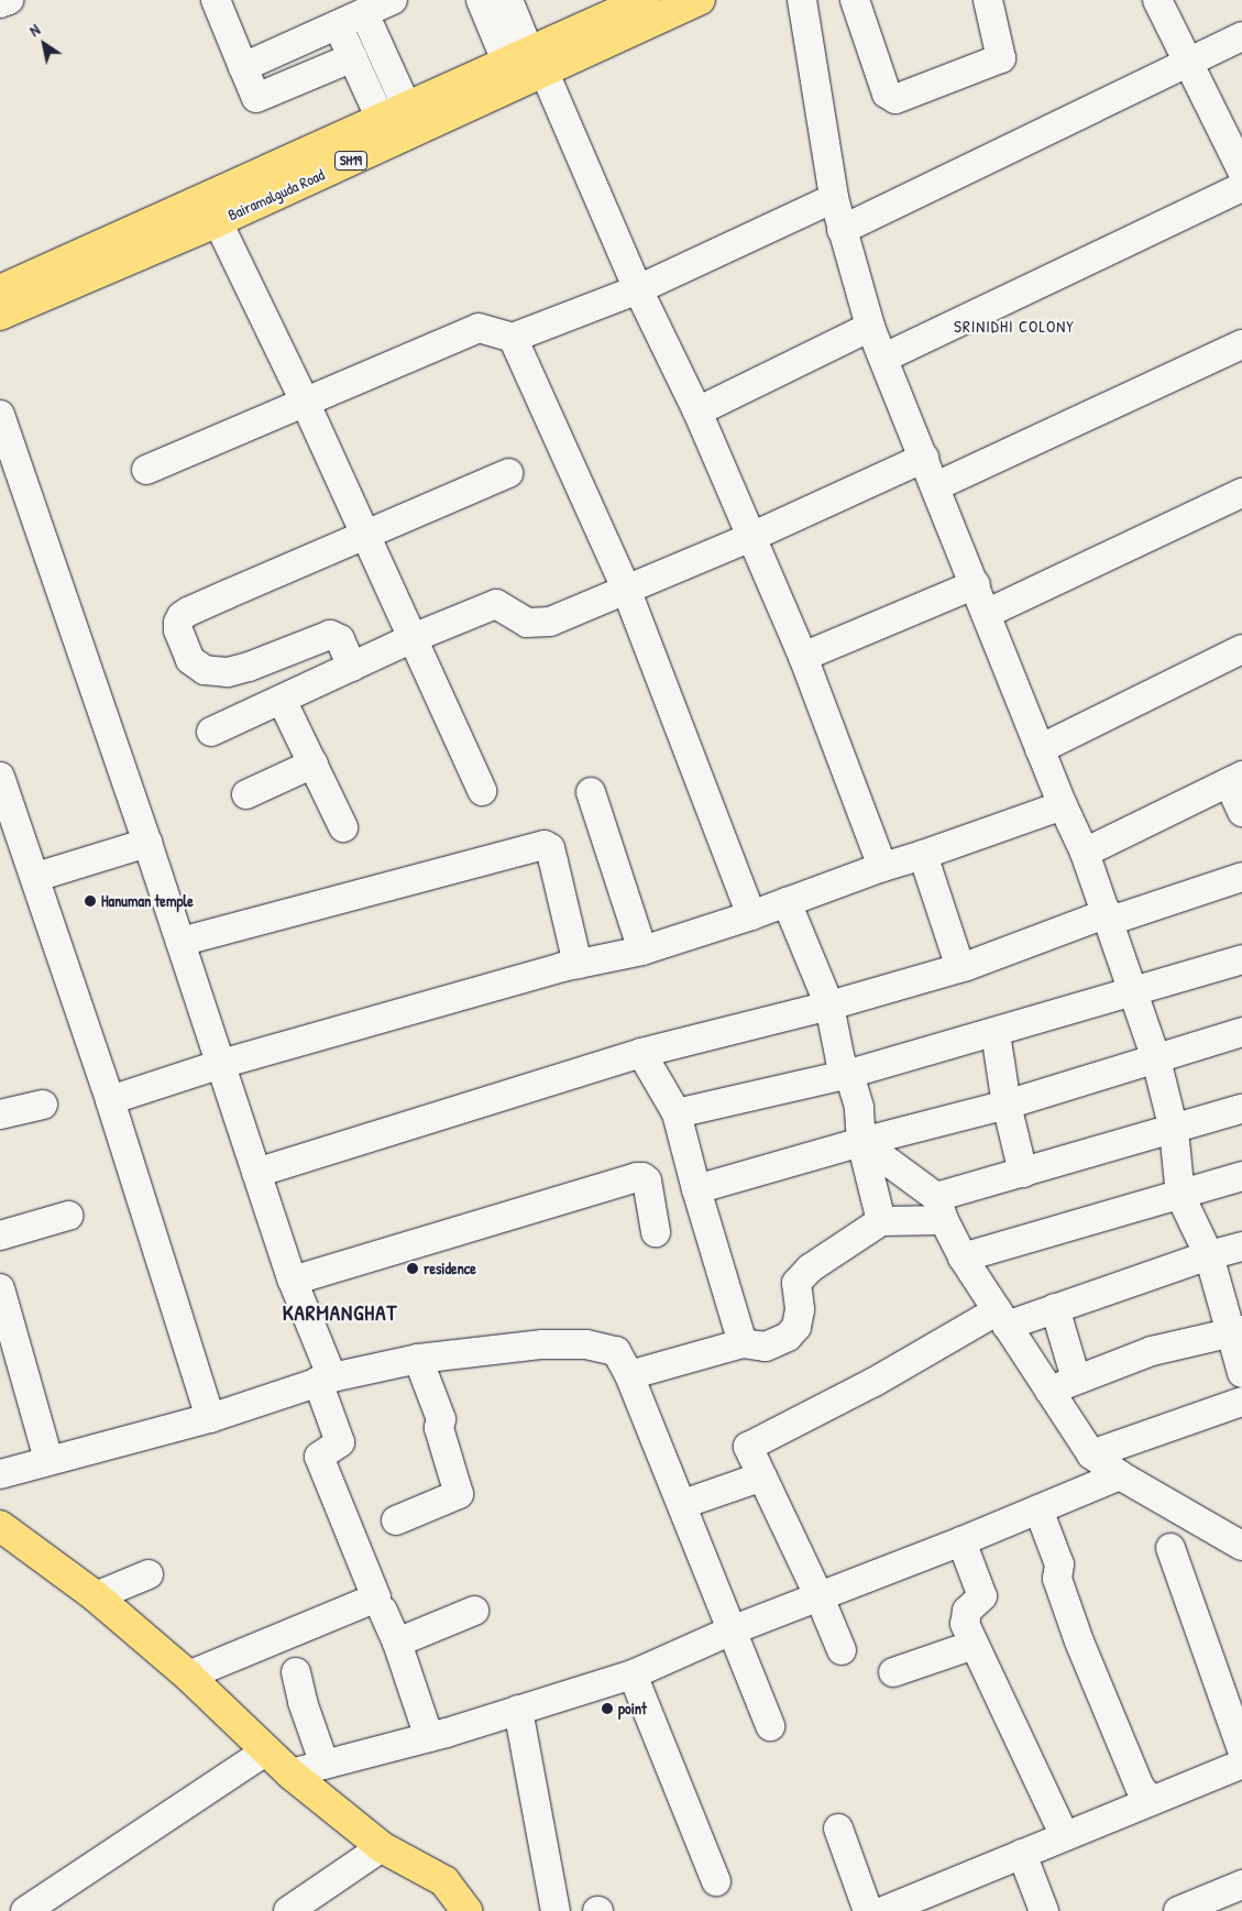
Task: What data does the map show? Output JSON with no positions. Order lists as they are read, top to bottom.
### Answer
{
  "streets": {
    "main road": ["SH19", "Bairamalguda Road"]
  },
  "districts": ["SRINIDHI COLONY", "KARMANGHAT"],
  "places": ["Hanuman temple", "residence", "point"],
  "north": "top left"
}
